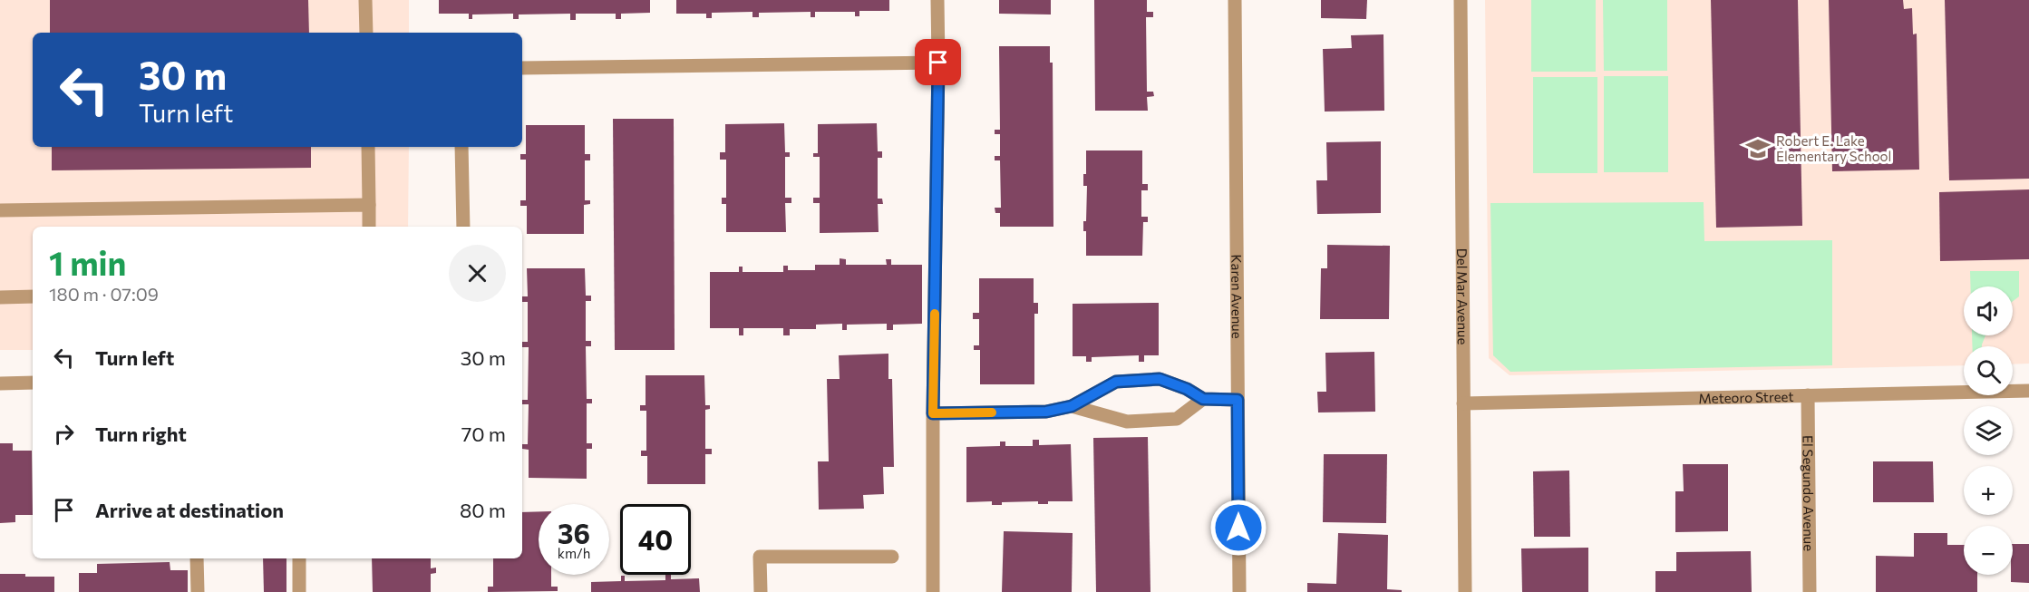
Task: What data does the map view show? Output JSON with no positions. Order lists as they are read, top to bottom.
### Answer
{
  "streets": {
    "street": [
      "Karen Avenue",
      "Del Mar Avenue",
      "Meteoro Street",
      "El Segundo Avenue"
    ]
  },
  "crossings": [
    ["Del Mar Avenue", "Meteoro Street"],
    ["Meteoro Street", "El Segundo Avenue"]
  ],
  "places": {
    "school or university": ["Robert E. Lake Elementary School"]
  },
  "page": {
    "turn": ["30 m", "Turn left"],
    "heading": ["1 min", "180 m · 07:09"],
    "map_buttons": ["+", "−"],
    "list": [
      {
        "name": "Turn left",
        "value": "30 m"
      },
      {
        "name": "Turn right",
        "value": "70 m"
      },
      {
        "name": "Arrive at destination",
        "value": "80 m"
      }
    ],
    "speed": "36 km/h",
    "limit": "40"
  }
}
